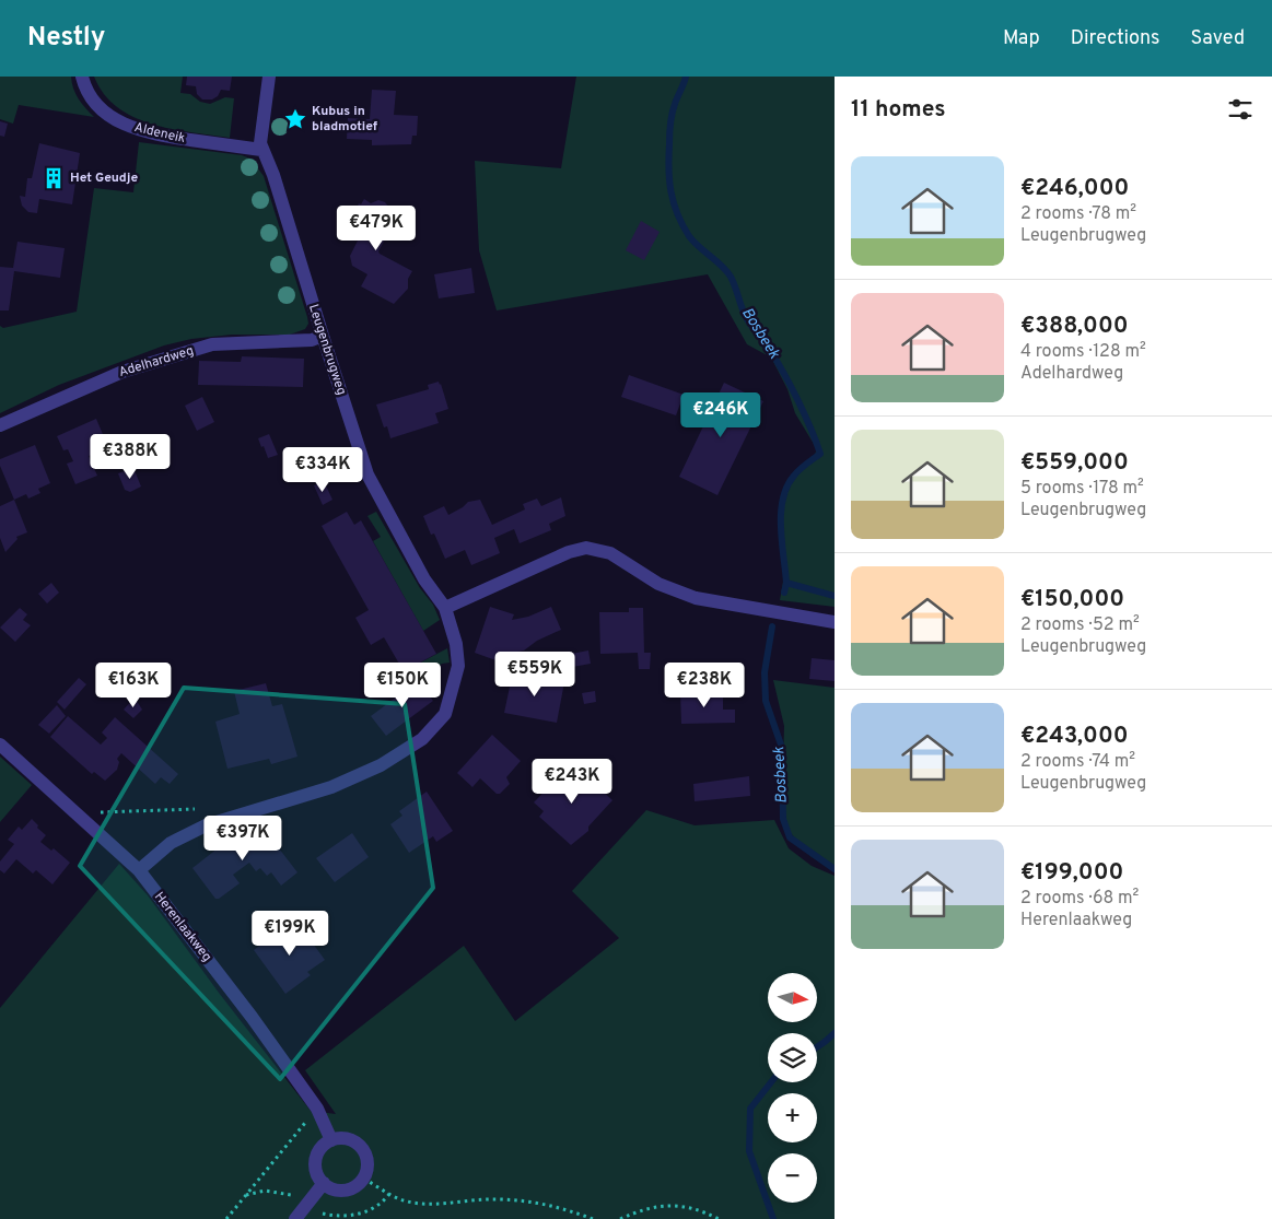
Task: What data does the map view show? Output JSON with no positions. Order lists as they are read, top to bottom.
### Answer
{
  "streets": {
    "street": [
      "Aldeneik",
      "Leugenbrugweg",
      "Adelhardweg",
      "Herenlaakweg"
    ]
  },
  "crossings": [
    ["Aldeneik", "Leugenbrugweg"],
    ["Leugenbrugweg", "Adelhardweg"],
    ["Leugenbrugweg", "Herenlaakweg"]
  ],
  "water": ["Bosbeek"],
  "places": {
    "place": ["Kubus in bladmotief"],
    "building": ["Het Geudje"]
  },
  "north": "right",
  "page": {
    "header": "Nestly",
    "nav": ["Map", "Directions", "Saved"],
    "heading": "11 homes",
    "list": [
      {
        "name": "€246,000",
        "note": "2 rooms · 78 m² · Leugenbrugweg"
      },
      {
        "name": "€388,000",
        "note": "4 rooms · 128 m² · Adelhardweg"
      },
      {
        "name": "€559,000",
        "note": "5 rooms · 178 m² · Leugenbrugweg"
      },
      {
        "name": "€150,000",
        "note": "2 rooms · 52 m² · Leugenbrugweg"
      },
      {
        "name": "€243,000",
        "note": "2 rooms · 74 m² · Leugenbrugweg"
      },
      {
        "name": "€199,000",
        "note": "2 rooms · 68 m² · Herenlaakweg"
      }
    ],
    "price": [
      "€479K",
      "€246K",
      "€388K",
      "€334K",
      "€559K",
      "€163K",
      "€150K",
      "€238K",
      "€243K",
      "€397K",
      "€199K"
    ],
    "map_buttons": ["+", "−"]
  }
}
